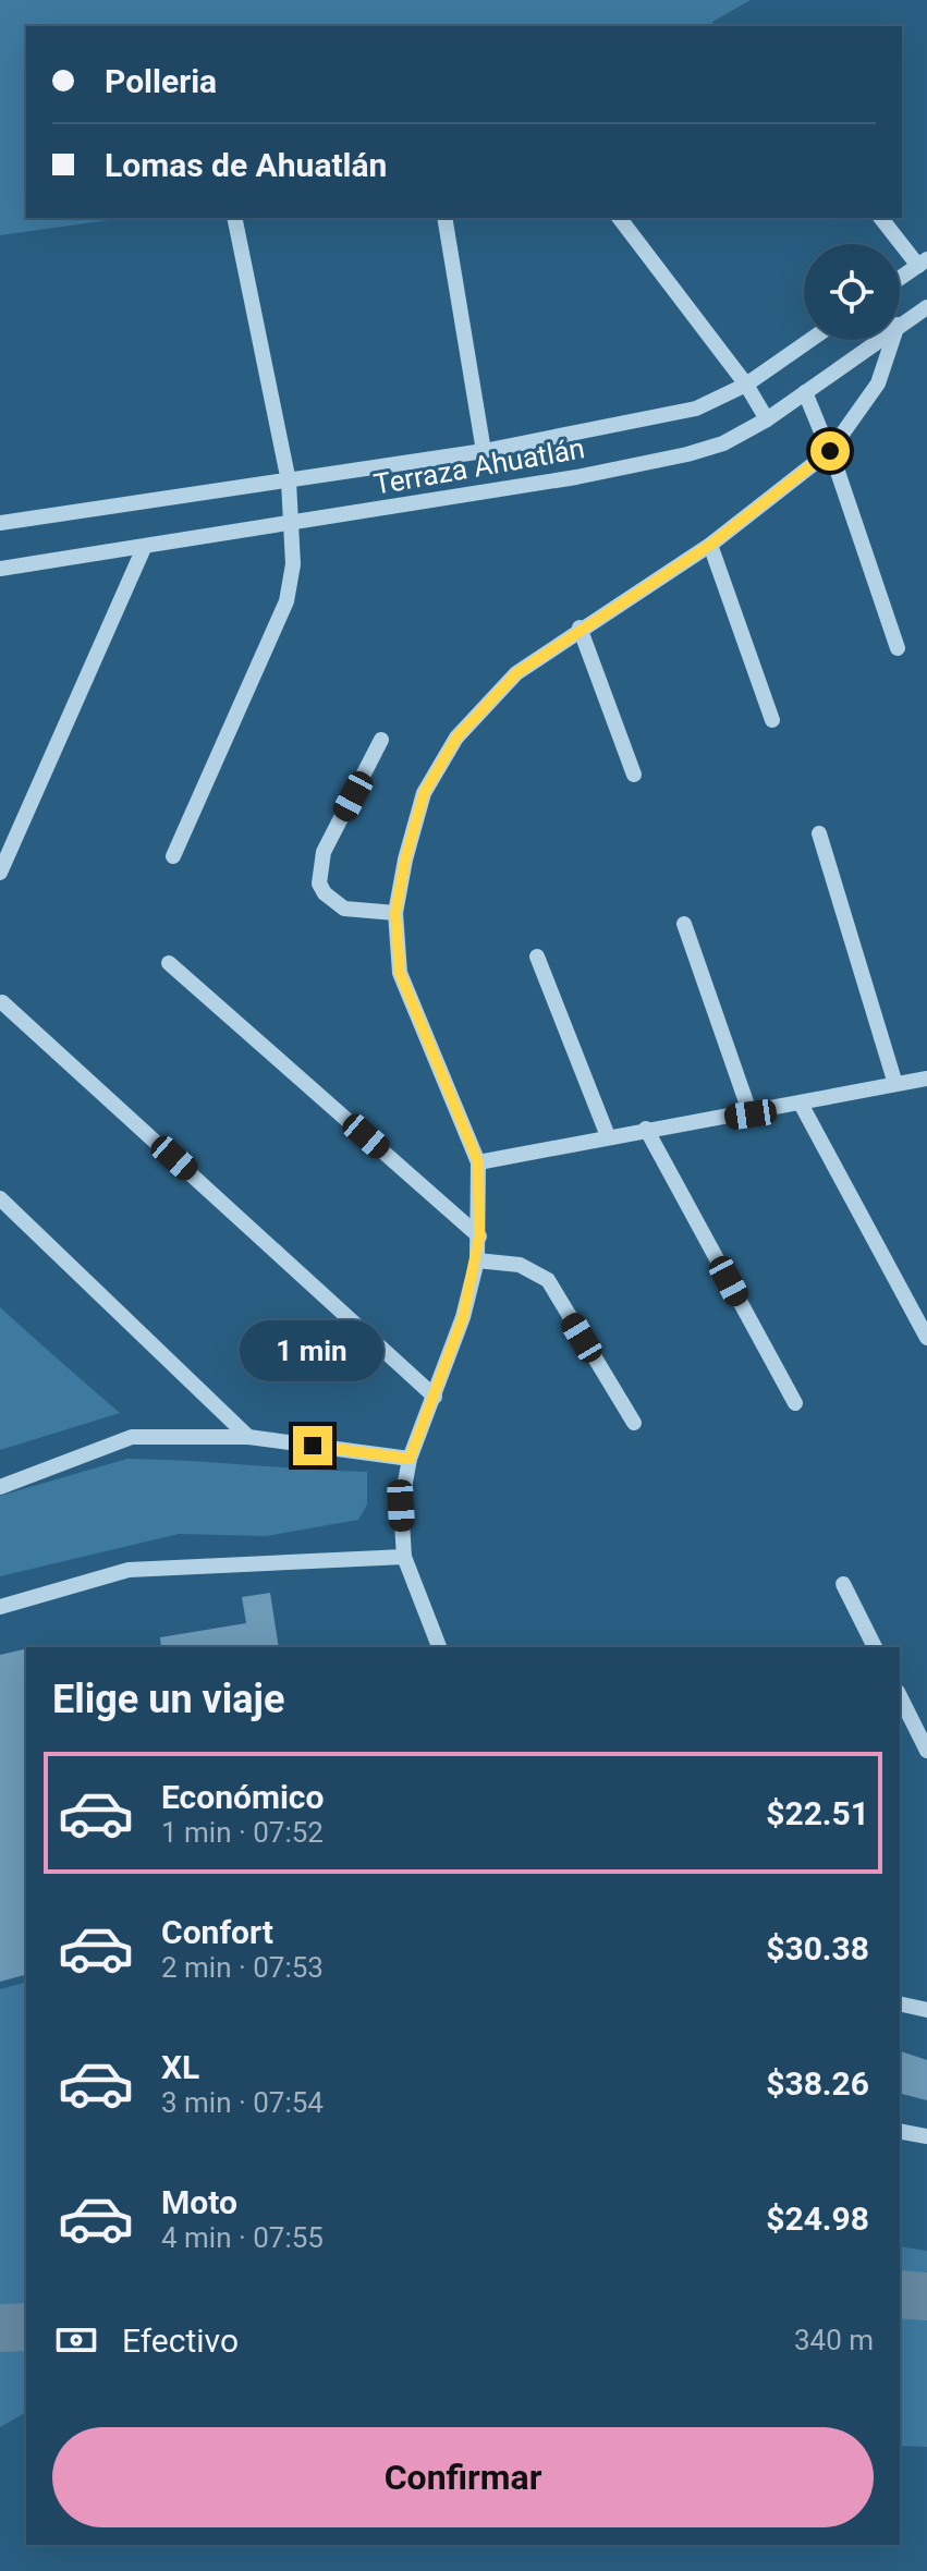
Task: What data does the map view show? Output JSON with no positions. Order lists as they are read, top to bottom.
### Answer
{
  "streets": {
    "street": ["Terraza Ahuatlán"]
  },
  "page": {
    "banner": ["Polleria", "Lomas de Ahuatlán"],
    "bubble": "1 min",
    "heading": "Elige un viaje",
    "list": [
      {
        "name": "Económico",
        "note": "1 min · 07:52",
        "value": "$22.51"
      },
      {
        "name": "Confort",
        "note": "2 min · 07:53",
        "value": "$30.38"
      },
      {
        "name": "XL",
        "note": "3 min · 07:54",
        "value": "$38.26"
      },
      {
        "name": "Moto",
        "note": "4 min · 07:55",
        "value": "$24.98"
      }
    ],
    "pay": ["Efectivo", "340 m"],
    "buttons": "Confirmar"
  }
}
